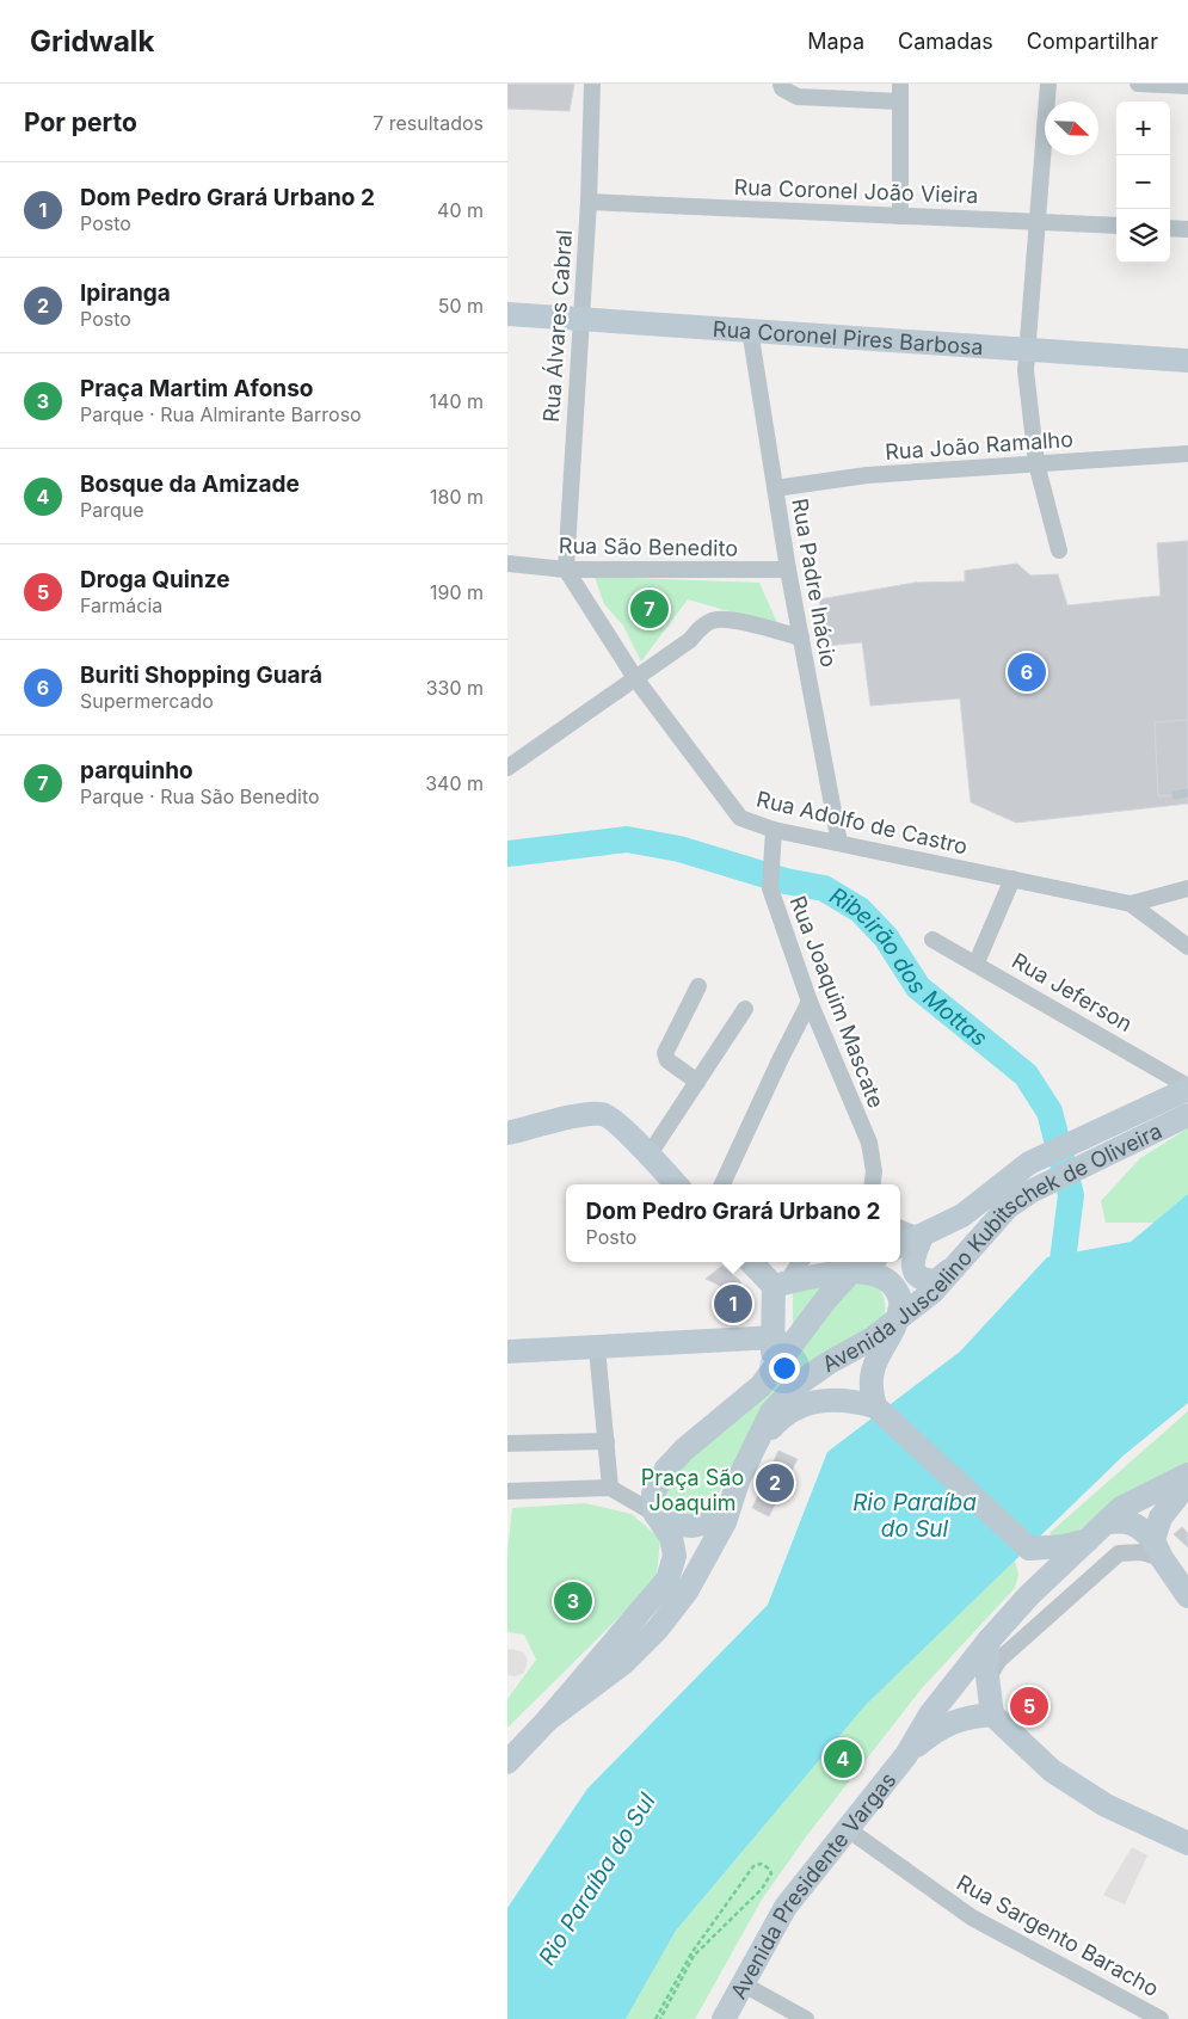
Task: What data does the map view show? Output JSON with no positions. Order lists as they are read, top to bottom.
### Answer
{
  "streets": {
    "street": [
      "Rua Coronel João Vieira",
      "Rua Álvares Cabral",
      "Rua Coronel Pires Barbosa",
      "Rua João Ramalho",
      "Rua São Benedito",
      "Rua Padre Inácio",
      "Rua Adolfo de Castro",
      "Rua Jeferson",
      "Rua Joaquim Mascate",
      "Avenida Juscelino Kubitschek de Oliveira",
      "Avenida Presidente Vargas",
      "Rua Sargento Baracho"
    ]
  },
  "crossings": [
    ["Rua Coronel João Vieira", "Rua Álvares Cabral"],
    ["Rua Álvares Cabral", "Rua Coronel Pires Barbosa"],
    ["Rua Álvares Cabral", "Rua São Benedito"],
    ["Rua Álvares Cabral", "Rua Adolfo de Castro"],
    ["Rua Coronel Pires Barbosa", "Rua Padre Inácio"],
    ["Rua João Ramalho", "Rua Padre Inácio"],
    ["Rua São Benedito", "Rua Padre Inácio"],
    ["Rua São Benedito", "Rua Adolfo de Castro"],
    ["Rua Padre Inácio", "Rua Adolfo de Castro"],
    ["Rua Adolfo de Castro", "Rua Joaquim Mascate"],
    ["Rua Jeferson", "Avenida Juscelino Kubitschek de Oliveira"],
    ["Avenida Presidente Vargas", "Rua Sargento Baracho"]
  ],
  "water": ["Ribeirão dos Mottas", "Rio Paraíba do Sul"],
  "parks": ["Praça São Joaquim"],
  "north": "bottom right",
  "page": {
    "header": "Gridwalk",
    "nav": ["Mapa", "Camadas", "Compartilhar"],
    "heading": ["Por perto", "7 resultados"],
    "map_buttons": ["+", "−"],
    "list": [
      {
        "mark": "1",
        "name": "Dom Pedro Grará Urbano 2",
        "note": "Posto",
        "value": "40 m"
      },
      {
        "mark": "2",
        "name": "Ipiranga",
        "note": "Posto",
        "value": "50 m"
      },
      {
        "mark": "3",
        "name": "Praça Martim Afonso",
        "note": "Parque · Rua Almirante Barroso",
        "value": "140 m"
      },
      {
        "mark": "4",
        "name": "Bosque da Amizade",
        "note": "Parque",
        "value": "180 m"
      },
      {
        "mark": "5",
        "name": "Droga Quinze",
        "note": "Farmácia",
        "value": "190 m"
      },
      {
        "mark": "6",
        "name": "Buriti Shopping Guará",
        "note": "Supermercado",
        "value": "330 m"
      },
      {
        "mark": "7",
        "name": "parquinho",
        "note": "Parque · Rua São Benedito",
        "value": "340 m"
      }
    ],
    "pins": [
      "7",
      "6",
      "1",
      "2",
      "3",
      "5",
      "4"
    ],
    "popup": ["Dom Pedro Grará Urbano 2", "Posto"]
  }
}
